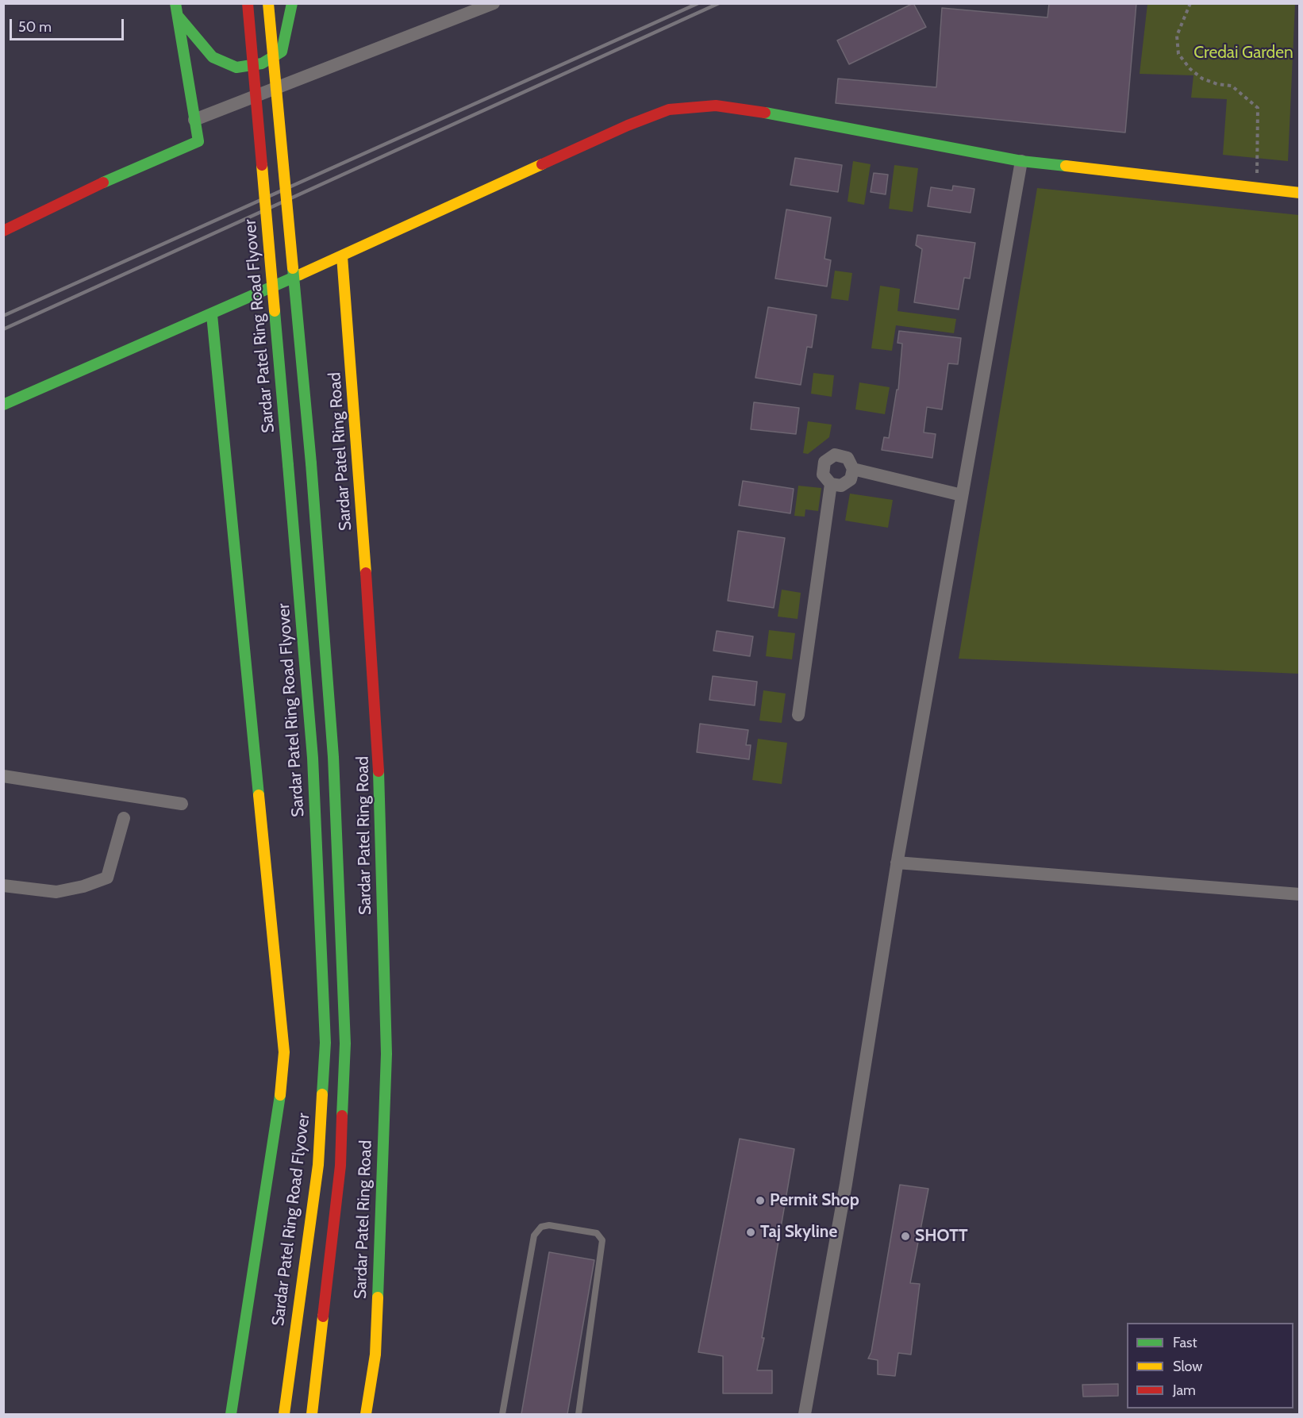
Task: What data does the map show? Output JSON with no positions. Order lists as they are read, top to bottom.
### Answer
{
  "streets": {
    "main road": ["Sardar Patel Ring Road Flyover", "Sardar Patel Ring Road"]
  },
  "parks": ["Credai Garden"],
  "places": ["Permit Shop", "Taj Skyline", "SHOTT"],
  "legend": ["Fast", "Slow", "Jam"],
  "scale_bar": "50 m"
}
